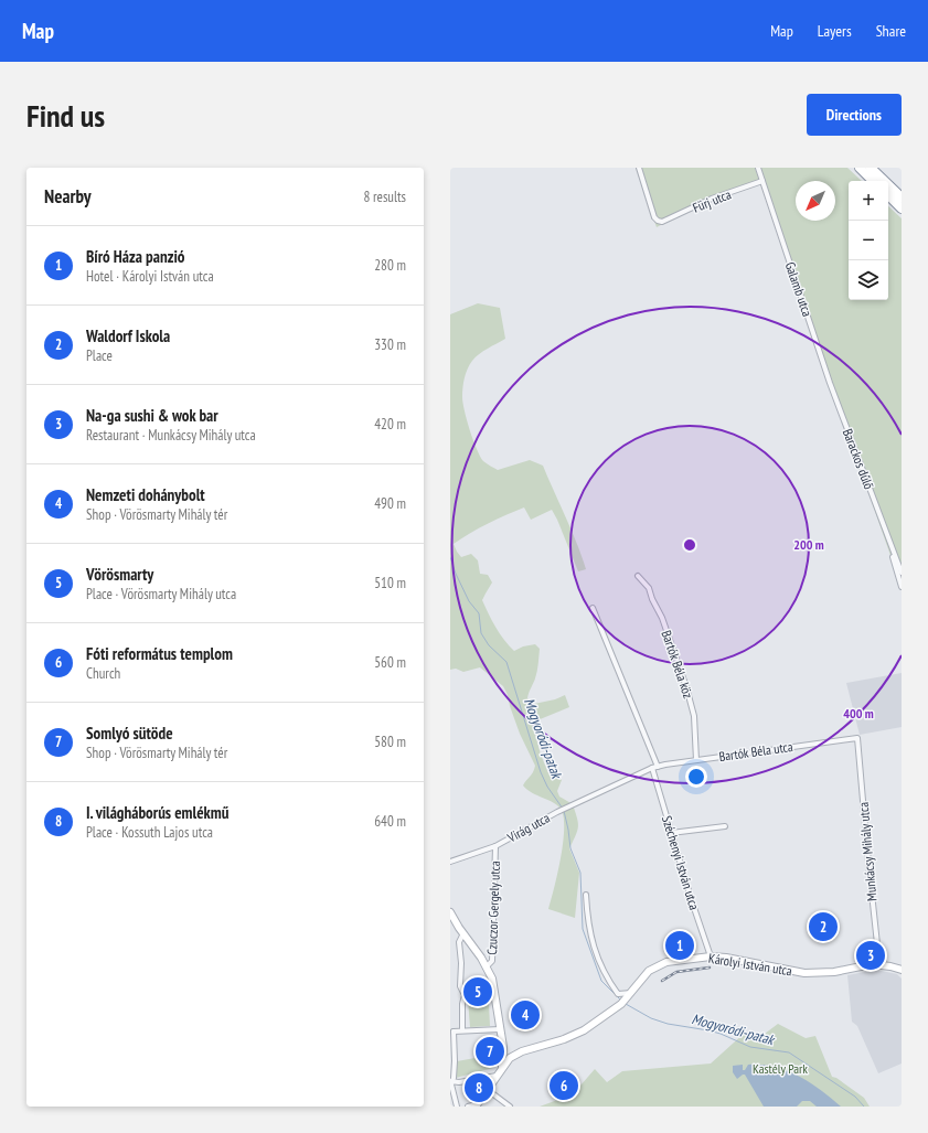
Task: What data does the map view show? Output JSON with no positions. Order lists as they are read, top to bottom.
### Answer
{
  "streets": {
    "main road": ["Károlyi István utca"],
    "street": [
      "Fürj utca",
      "Galamb utca",
      "Barackos dűlő",
      "Bartók Béla köz",
      "Bartók Béla utca",
      "Virág utca",
      "Munkácsy Mihály utca",
      "Széchenyi István utca",
      "Czuczor Gergely utca"
    ]
  },
  "crossings": [
    ["Fürj utca", "Galamb utca"],
    ["Galamb utca", "Barackos dűlő"],
    ["Bartók Béla köz", "Bartók Béla utca"],
    ["Bartók Béla utca", "Virág utca"],
    ["Bartók Béla utca", "Munkácsy Mihály utca"],
    ["Bartók Béla utca", "Széchenyi István utca"],
    ["Virág utca", "Czuczor Gergely utca"],
    ["Munkácsy Mihály utca", "Károlyi István utca"],
    ["Széchenyi István utca", "Károlyi István utca"]
  ],
  "water": ["Mogyoródi-patak"],
  "parks": ["Kastély Park"],
  "north": "bottom left",
  "page": {
    "header": "Map",
    "nav": ["Map", "Layers", "Share"],
    "buttons": "Directions",
    "title": "Find us",
    "heading": ["Nearby", "8 results"],
    "map_buttons": ["+", "−"],
    "list": [
      {
        "mark": "1",
        "name": "Bíró Háza panzió",
        "note": "Hotel · Károlyi István utca",
        "value": "280 m"
      },
      {
        "mark": "2",
        "name": "Waldorf Iskola",
        "note": "Place",
        "value": "330 m"
      },
      {
        "mark": "3",
        "name": "Na-ga sushi & wok bar",
        "note": "Restaurant · Munkácsy Mihály utca",
        "value": "420 m"
      },
      {
        "mark": "4",
        "name": "Nemzeti dohánybolt",
        "note": "Shop · Vörösmarty Mihály tér",
        "value": "490 m"
      },
      {
        "mark": "5",
        "name": "Vörösmarty",
        "note": "Place · Vörösmarty Mihály utca",
        "value": "510 m"
      },
      {
        "mark": "6",
        "name": "Fóti református templom",
        "note": "Church",
        "value": "560 m"
      },
      {
        "mark": "7",
        "name": "Somlyó sütöde",
        "note": "Shop · Vörösmarty Mihály tér",
        "value": "580 m"
      },
      {
        "mark": "8",
        "name": "I. világháborús emlékmű",
        "note": "Place · Kossuth Lajos utca",
        "value": "640 m"
      }
    ],
    "pins": [
      "2",
      "1",
      "3",
      "5",
      "4",
      "7",
      "6",
      "8"
    ]
  },
  "rings": ["200 m", "400 m"]
}
